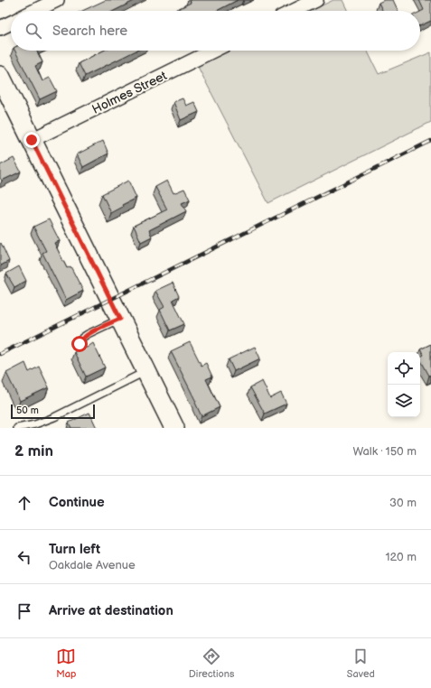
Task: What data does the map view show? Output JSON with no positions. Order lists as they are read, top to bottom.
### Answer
{
  "streets": {
    "street": ["Holmes Street"]
  },
  "scale_bar": "50 m",
  "page": {
    "search": "Search here",
    "scale": "50 m",
    "heading": ["2 min", "Walk · 150 m"],
    "list": [
      ["Continue", "30 m"],
      ["Turn left", "Oakdale Avenue", "120 m"],
      "Arrive at destination"
    ],
    "nav": ["Map", "Directions", "Saved"]
  }
}
